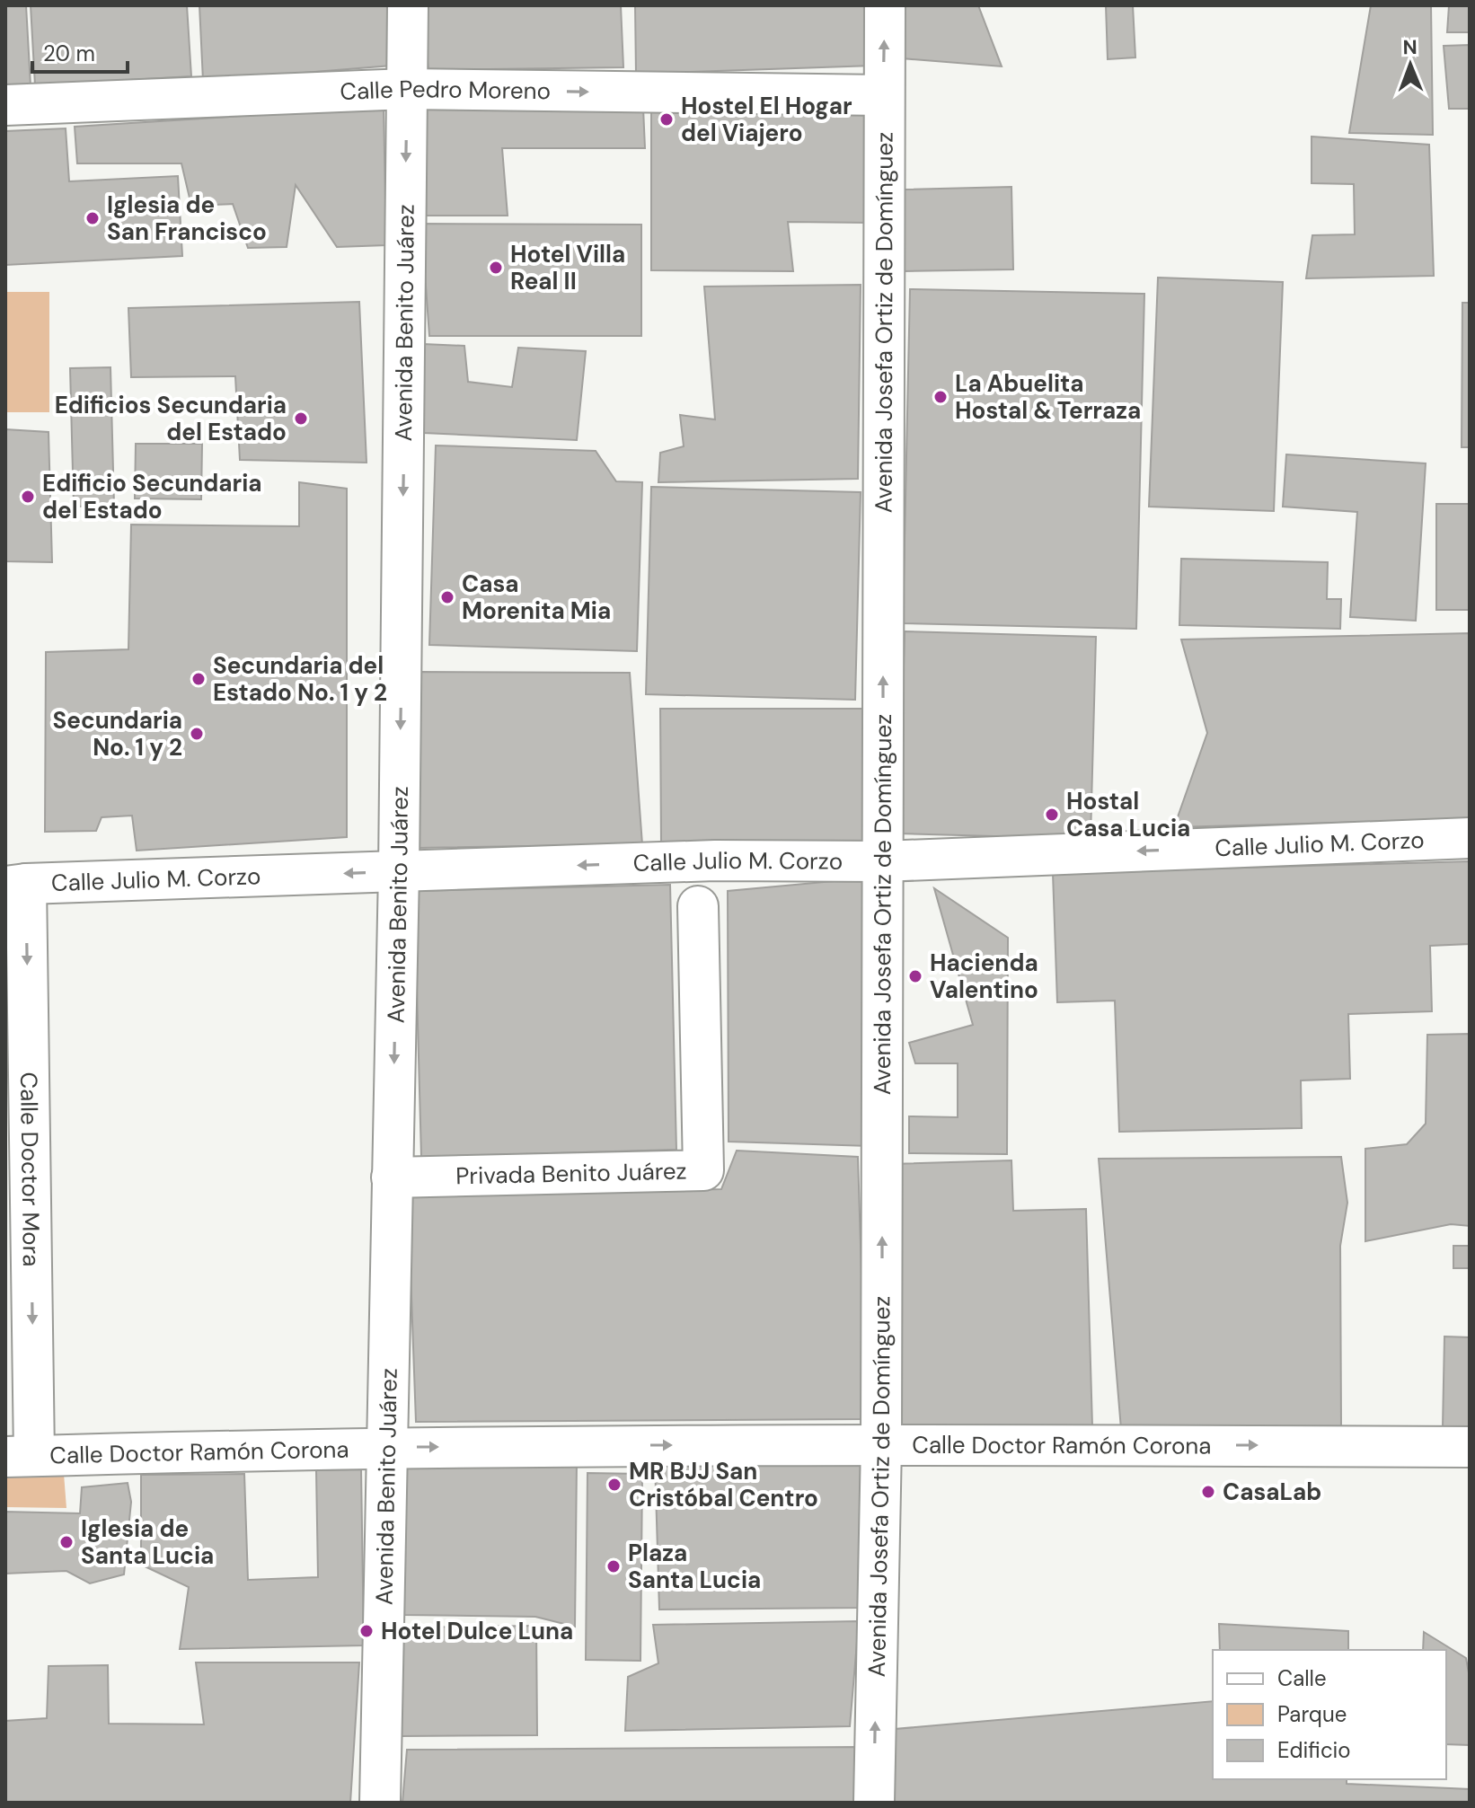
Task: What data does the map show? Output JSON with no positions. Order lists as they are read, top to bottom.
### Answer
{
  "streets": {
    "street": [
      "Calle Pedro Moreno",
      "Avenida Benito Juárez",
      "Avenida Josefa Ortiz de Domínguez",
      "Calle Julio M. Corzo",
      "Calle Doctor Mora",
      "Privada Benito Juárez",
      "Calle Doctor Ramón Corona"
    ]
  },
  "crossings": [
    ["Calle Pedro Moreno", "Avenida Benito Juárez"],
    ["Calle Pedro Moreno", "Avenida Josefa Ortiz de Domínguez"],
    ["Avenida Benito Juárez", "Calle Julio M. Corzo"],
    ["Avenida Benito Juárez", "Privada Benito Juárez"],
    ["Avenida Benito Juárez", "Calle Doctor Ramón Corona"],
    ["Avenida Josefa Ortiz de Domínguez", "Calle Julio M. Corzo"],
    ["Avenida Josefa Ortiz de Domínguez", "Calle Doctor Ramón Corona"],
    ["Calle Julio M. Corzo", "Calle Doctor Mora"],
    ["Calle Doctor Mora", "Calle Doctor Ramón Corona"]
  ],
  "one_way": [
    "Calle Pedro Moreno",
    "Avenida Benito Juárez",
    "Avenida Josefa Ortiz de Domínguez",
    "Calle Julio M. Corzo",
    "Calle Doctor Mora",
    "Calle Doctor Ramón Corona"
  ],
  "places": [
    "Hostel El Hogar del Viajero",
    "Iglesia de San Francisco",
    "Hotel Villa Real II",
    "La Abuelita Hostal & Terraza",
    "Edificios Secundaria del Estado",
    "Edificio Secundaria del Estado",
    "Casa Morenita Mia",
    "Secundaria del Estado No. 1 y 2",
    "Secundaria No. 1 y 2",
    "Hostal Casa Lucia",
    "Hacienda Valentino",
    "MR BJJ San Cristóbal Centro",
    "CasaLab",
    "Iglesia de Santa Lucia",
    "Plaza Santa Lucia",
    "Hotel Dulce Luna"
  ],
  "legend": ["Calle", "Parque", "Edificio"],
  "scale_bar": "20 m",
  "north": "top"
}
